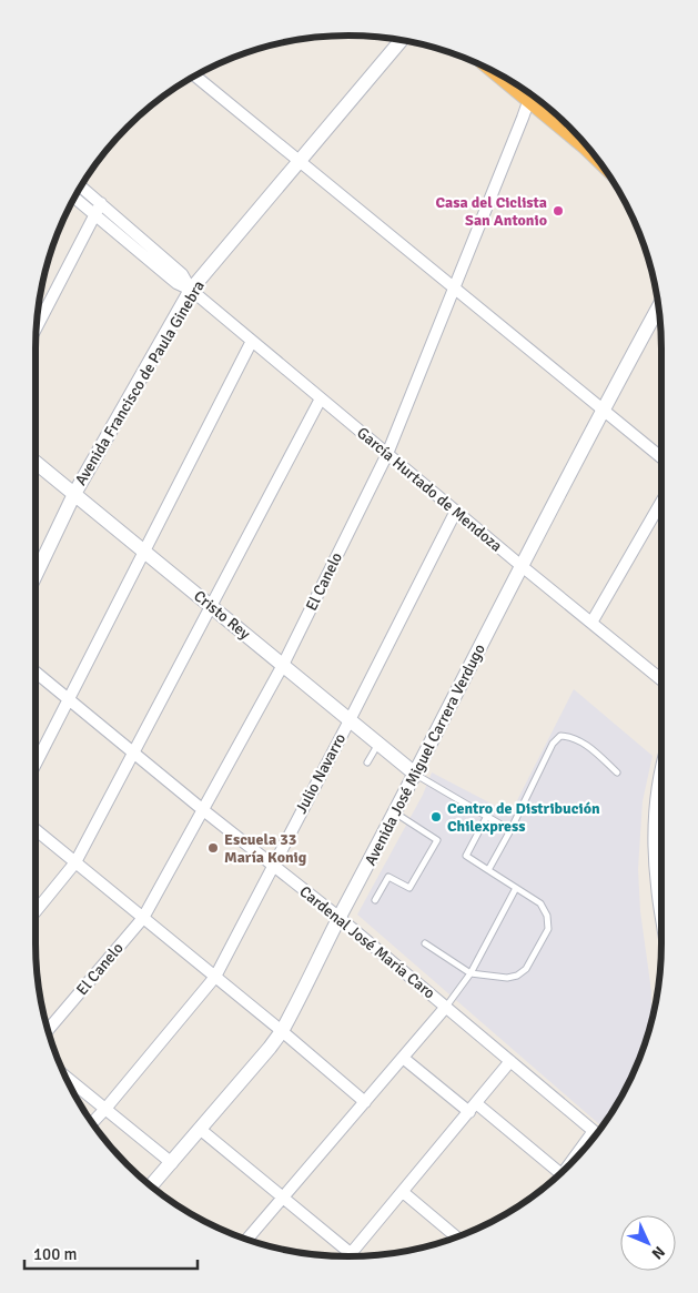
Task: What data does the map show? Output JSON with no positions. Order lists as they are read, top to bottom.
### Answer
{
  "streets": {
    "street": [
      "Avenida Francisco de Paula Ginebra",
      "García Hurtado de Mendoza",
      "El Canelo",
      "Cristo Rey",
      "Avenida José Miguel Carrera Verdugo",
      "Julio Navarro",
      "Cardenal José María Caro"
    ]
  },
  "crossings": [
    ["Avenida Francisco de Paula Ginebra", "García Hurtado de Mendoza"],
    ["Avenida Francisco de Paula Ginebra", "Cristo Rey"],
    ["García Hurtado de Mendoza", "El Canelo"],
    ["García Hurtado de Mendoza", "Avenida José Miguel Carrera Verdugo"],
    ["García Hurtado de Mendoza", "Julio Navarro"],
    ["El Canelo", "Cristo Rey"],
    ["El Canelo", "Cardenal José María Caro"],
    ["Cristo Rey", "Avenida José Miguel Carrera Verdugo"],
    ["Cristo Rey", "Julio Navarro"],
    ["Avenida José Miguel Carrera Verdugo", "Cardenal José María Caro"],
    ["Julio Navarro", "Cardenal José María Caro"]
  ],
  "places": ["Casa del Ciclista San Antonio", "Centro de Distribución Chilexpress", "Escuela 33 María Konig"],
  "scale_bar": "100 m",
  "north": "bottom right"
}
